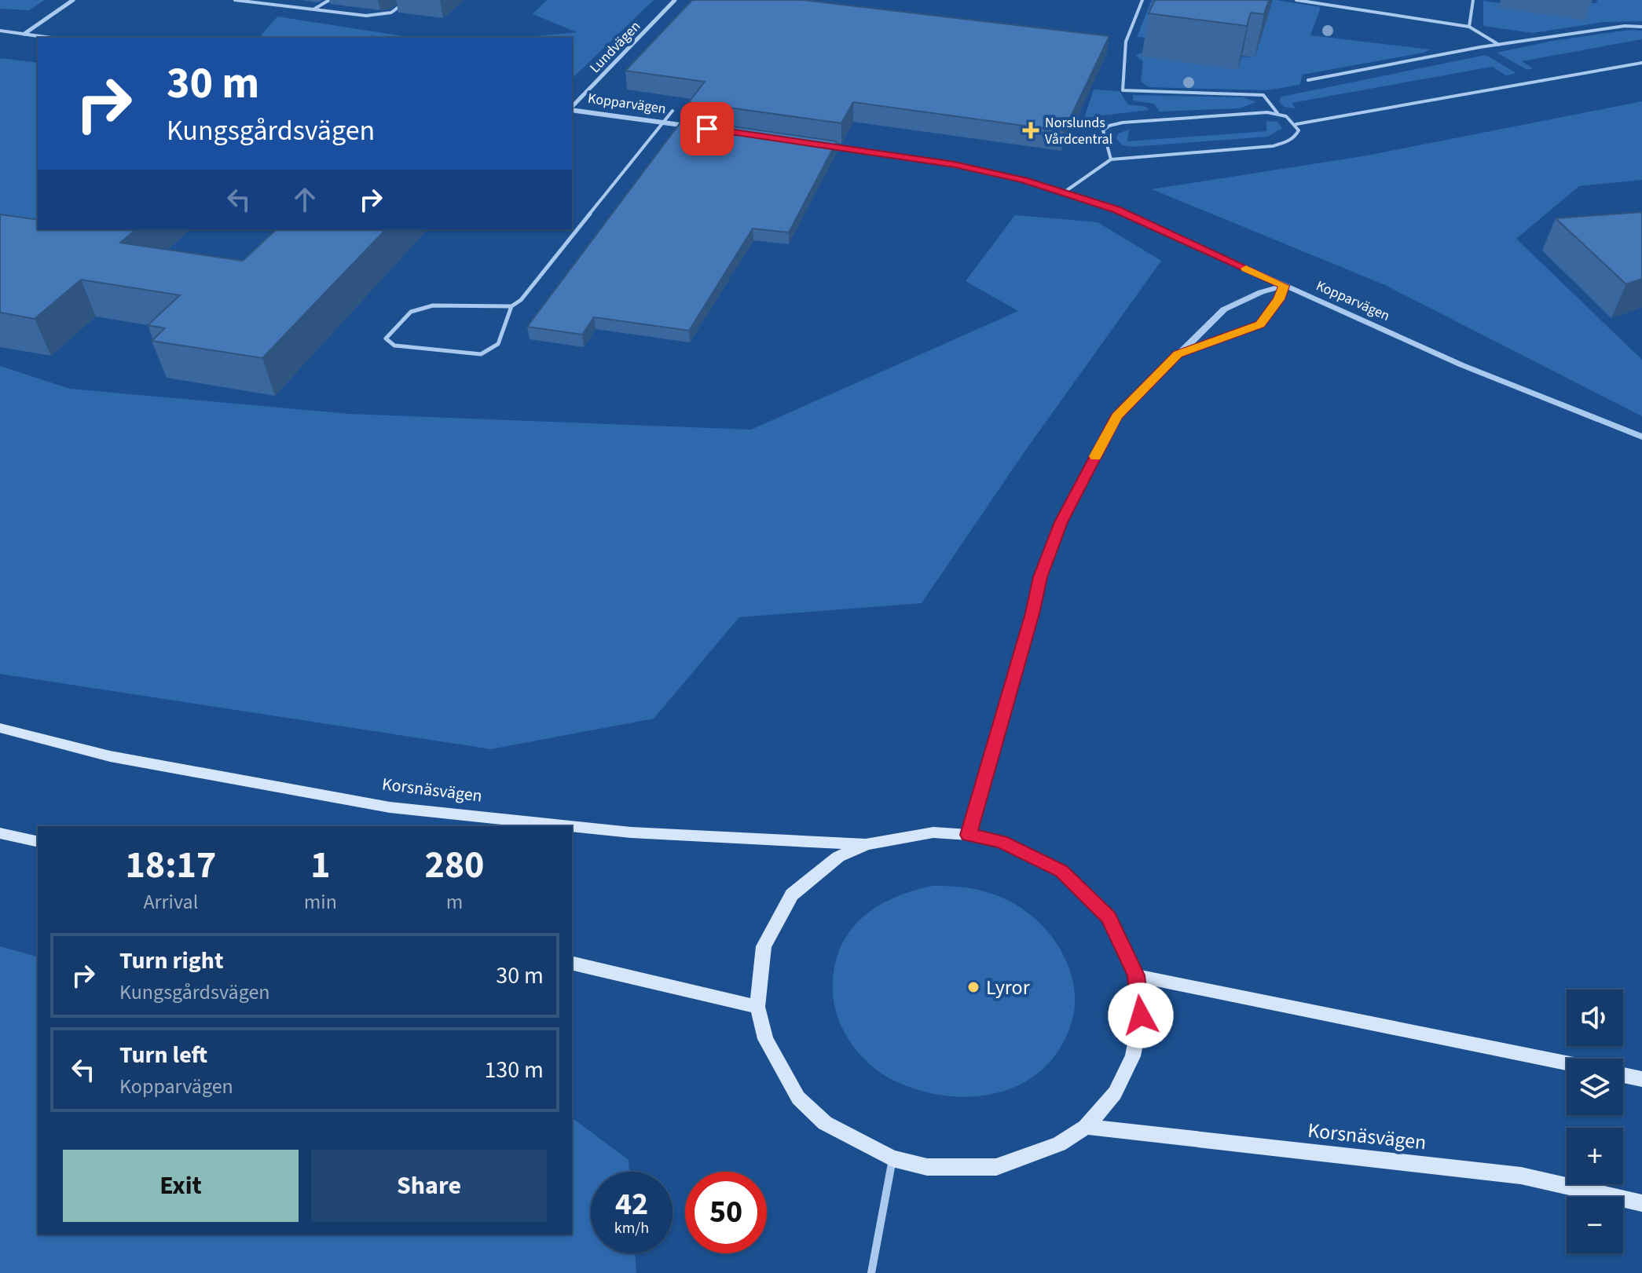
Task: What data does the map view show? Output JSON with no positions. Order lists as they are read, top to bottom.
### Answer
{
  "streets": {
    "main road": ["Korsnäsvägen"],
    "street": ["Lundvägen", "Kopparvägen"]
  },
  "places": {
    "health": ["Norslunds Vårdcentral"],
    "other": ["Lyror"]
  },
  "page": {
    "turn": ["30 m", "Kungsgårdsvägen"],
    "eta": [
      "18:17",
      "Arrival",
      "1",
      "min",
      "280",
      "m"
    ],
    "list": [
      {
        "name": "Turn right",
        "note": "Kungsgårdsvägen",
        "value": "30 m"
      },
      {
        "name": "Turn left",
        "note": "Kopparvägen",
        "value": "130 m"
      }
    ],
    "map_buttons": ["+", "−"],
    "buttons": ["Exit", "Share"],
    "speed": "42 km/h",
    "limit": "50"
  }
}
